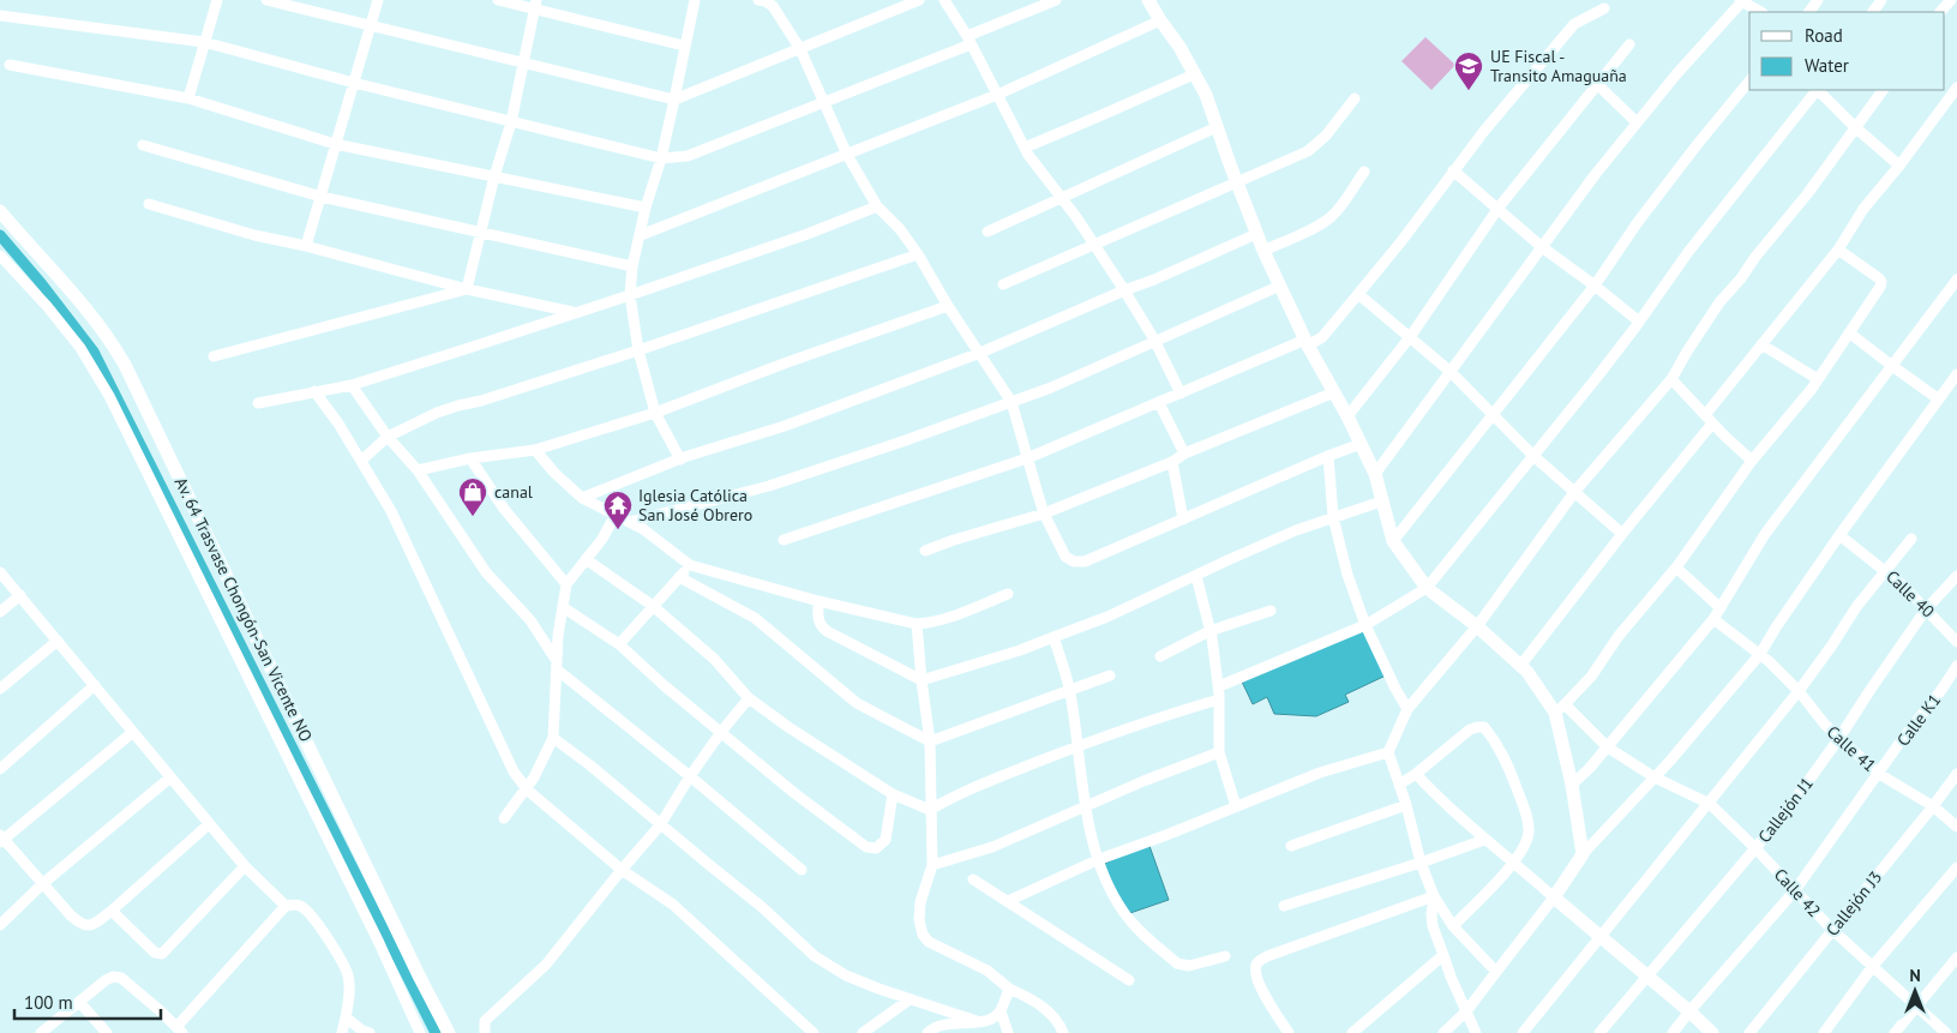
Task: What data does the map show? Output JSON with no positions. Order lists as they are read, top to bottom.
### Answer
{
  "streets": {
    "street": [
      "Calle 40",
      "Av. 64 Trasvase Chongón-San Vicente NO",
      "Calle K1",
      "Calle 41",
      "Callejón J1",
      "Calle 42",
      "Callejón J3"
    ]
  },
  "crossings": [
    ["Calle 40", "Callejón J1"],
    ["Calle K1", "Calle 41"],
    ["Calle K1", "Calle 42"],
    ["Calle 41", "Callejón J1"],
    ["Calle 41", "Callejón J3"],
    ["Callejón J1", "Calle 42"],
    ["Calle 42", "Callejón J3"]
  ],
  "places": {
    "school or university": ["UE Fiscal - Transito Amaguaña"],
    "shop": ["canal"],
    "temple": ["Iglesia Católica San José Obrero"]
  },
  "legend": ["Road", "Water"],
  "scale_bar": "100 m",
  "north": "top"
}
